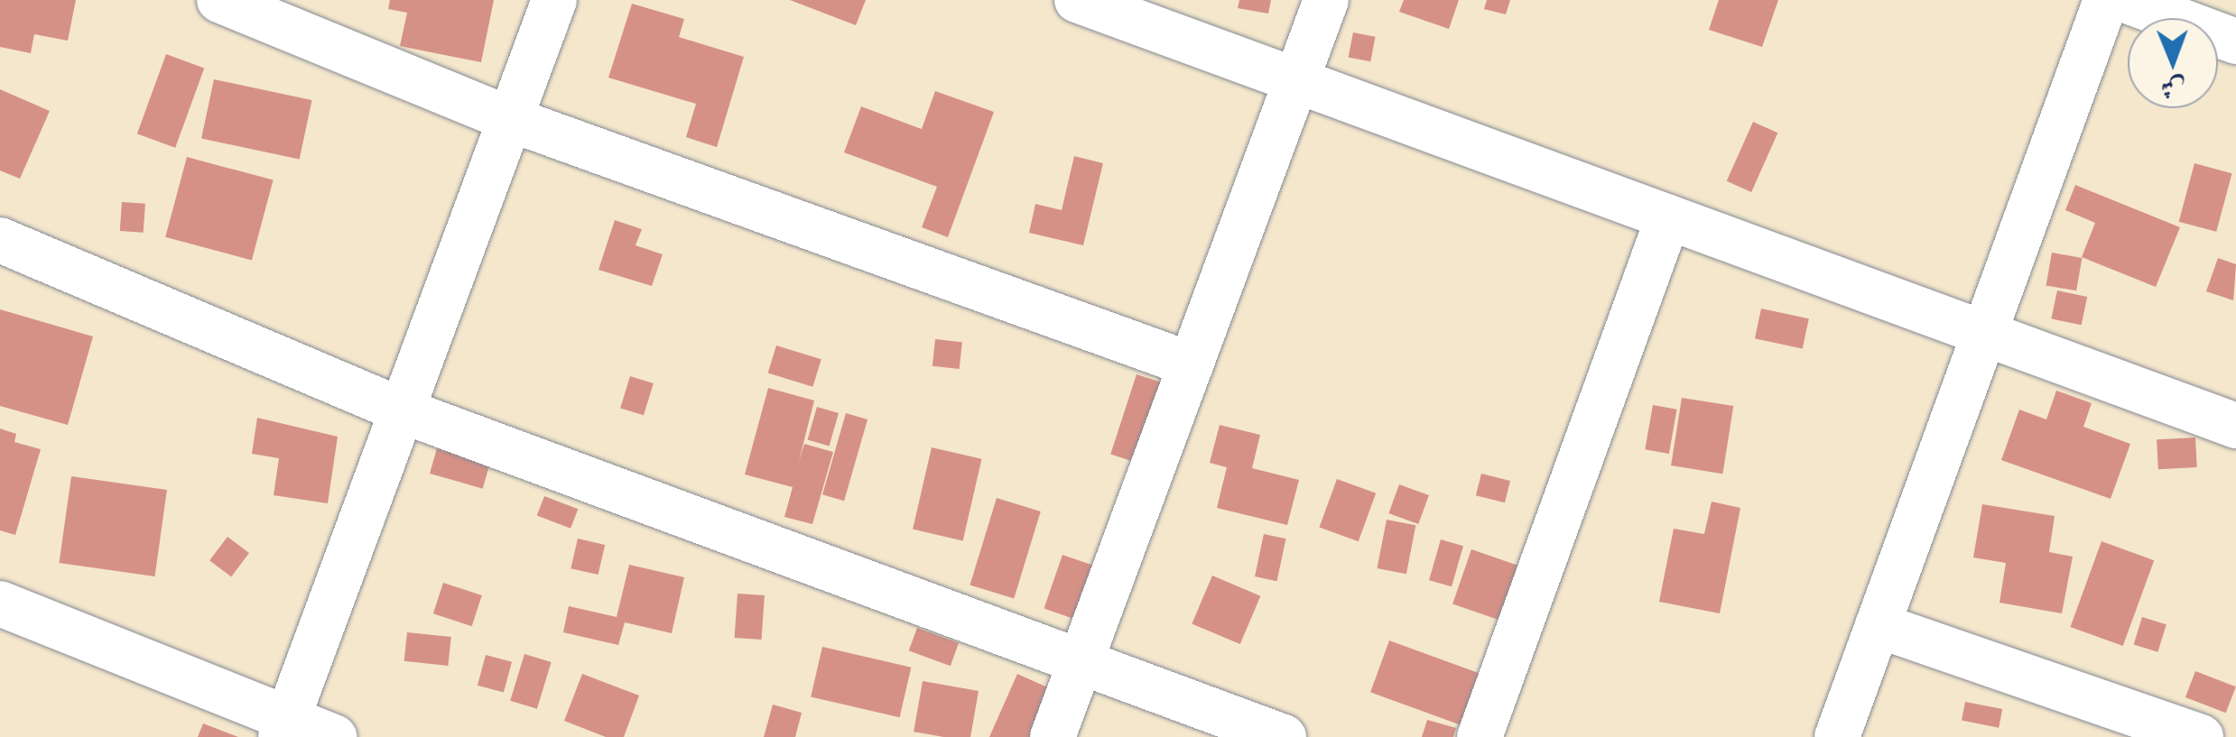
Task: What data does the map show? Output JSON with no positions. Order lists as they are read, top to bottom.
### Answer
{
  "north": "bottom"
}
